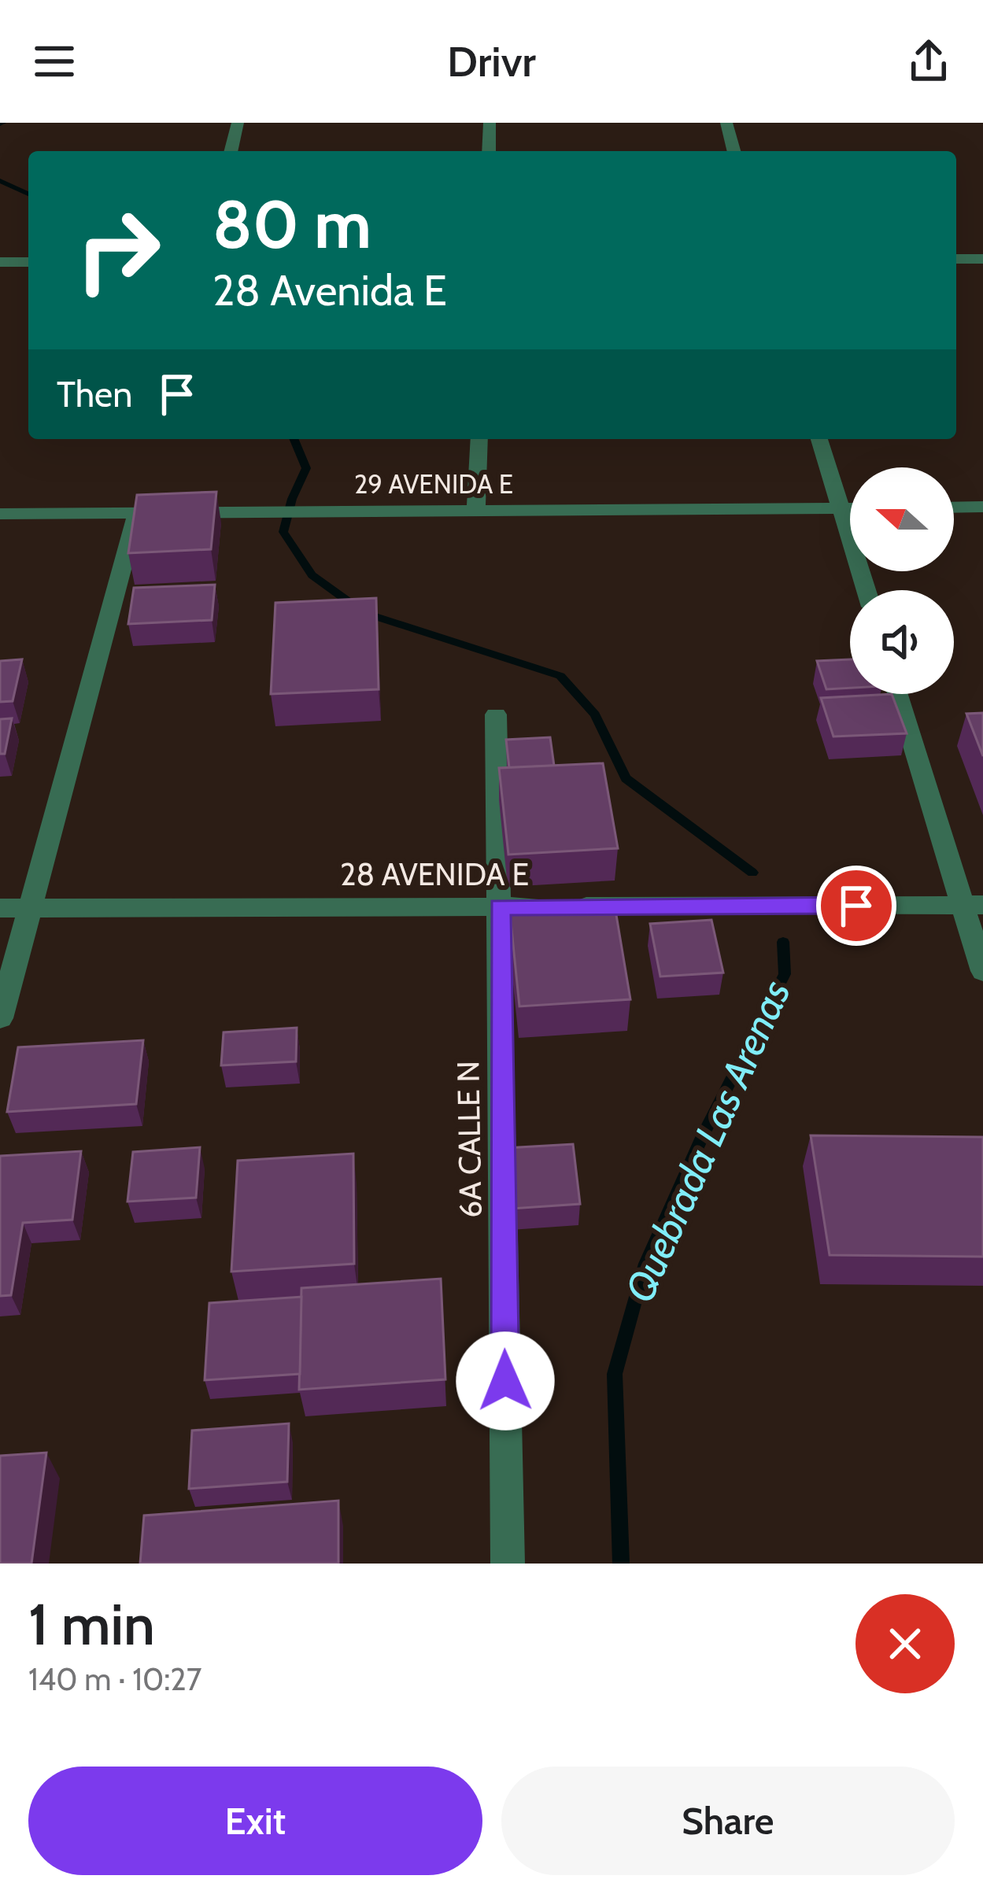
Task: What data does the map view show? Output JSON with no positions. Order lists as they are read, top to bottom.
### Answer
{
  "streets": {
    "street": ["29 AVENIDA E", "28 AVENIDA E", "6A CALLE N"]
  },
  "crossings": [
    ["28 AVENIDA E", "6A CALLE N"]
  ],
  "water": ["Quebrada Las Arenas"],
  "north": "left",
  "page": {
    "header": "Drivr",
    "turn": ["80 m", "28 Avenida E"],
    "then": "Then",
    "heading": ["1 min", "140 m · 10:27"],
    "buttons": ["Exit", "Share"]
  }
}
